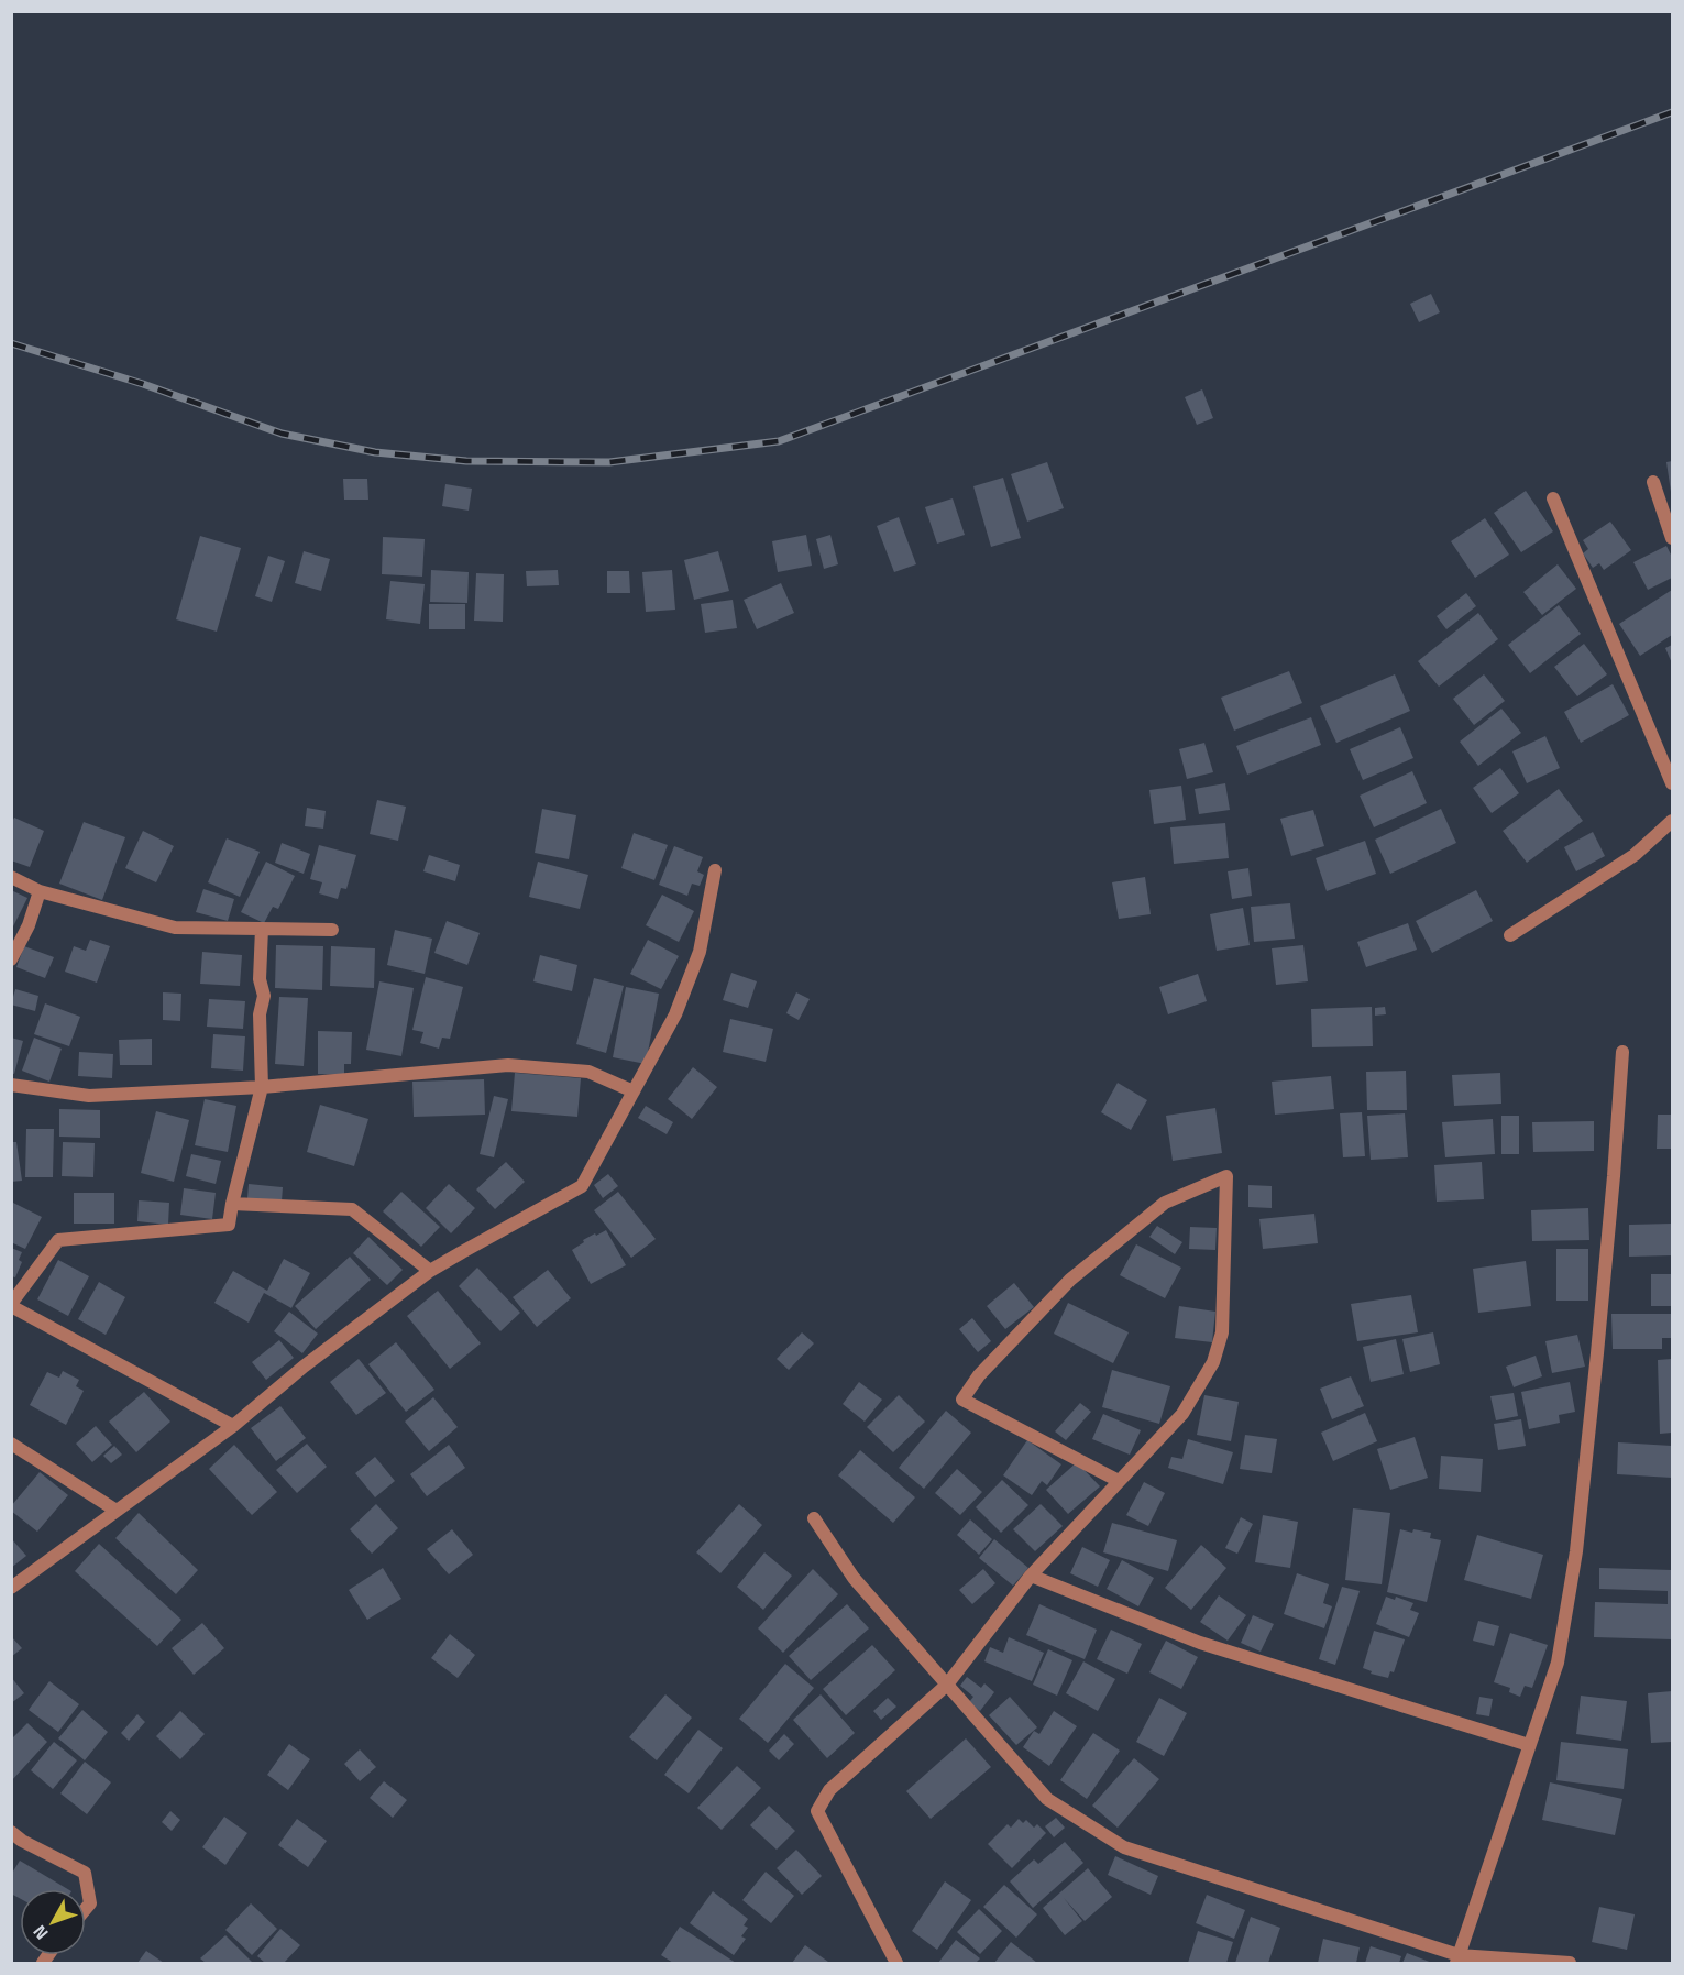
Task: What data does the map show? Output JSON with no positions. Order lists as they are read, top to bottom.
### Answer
{
  "north": "bottom left"
}
